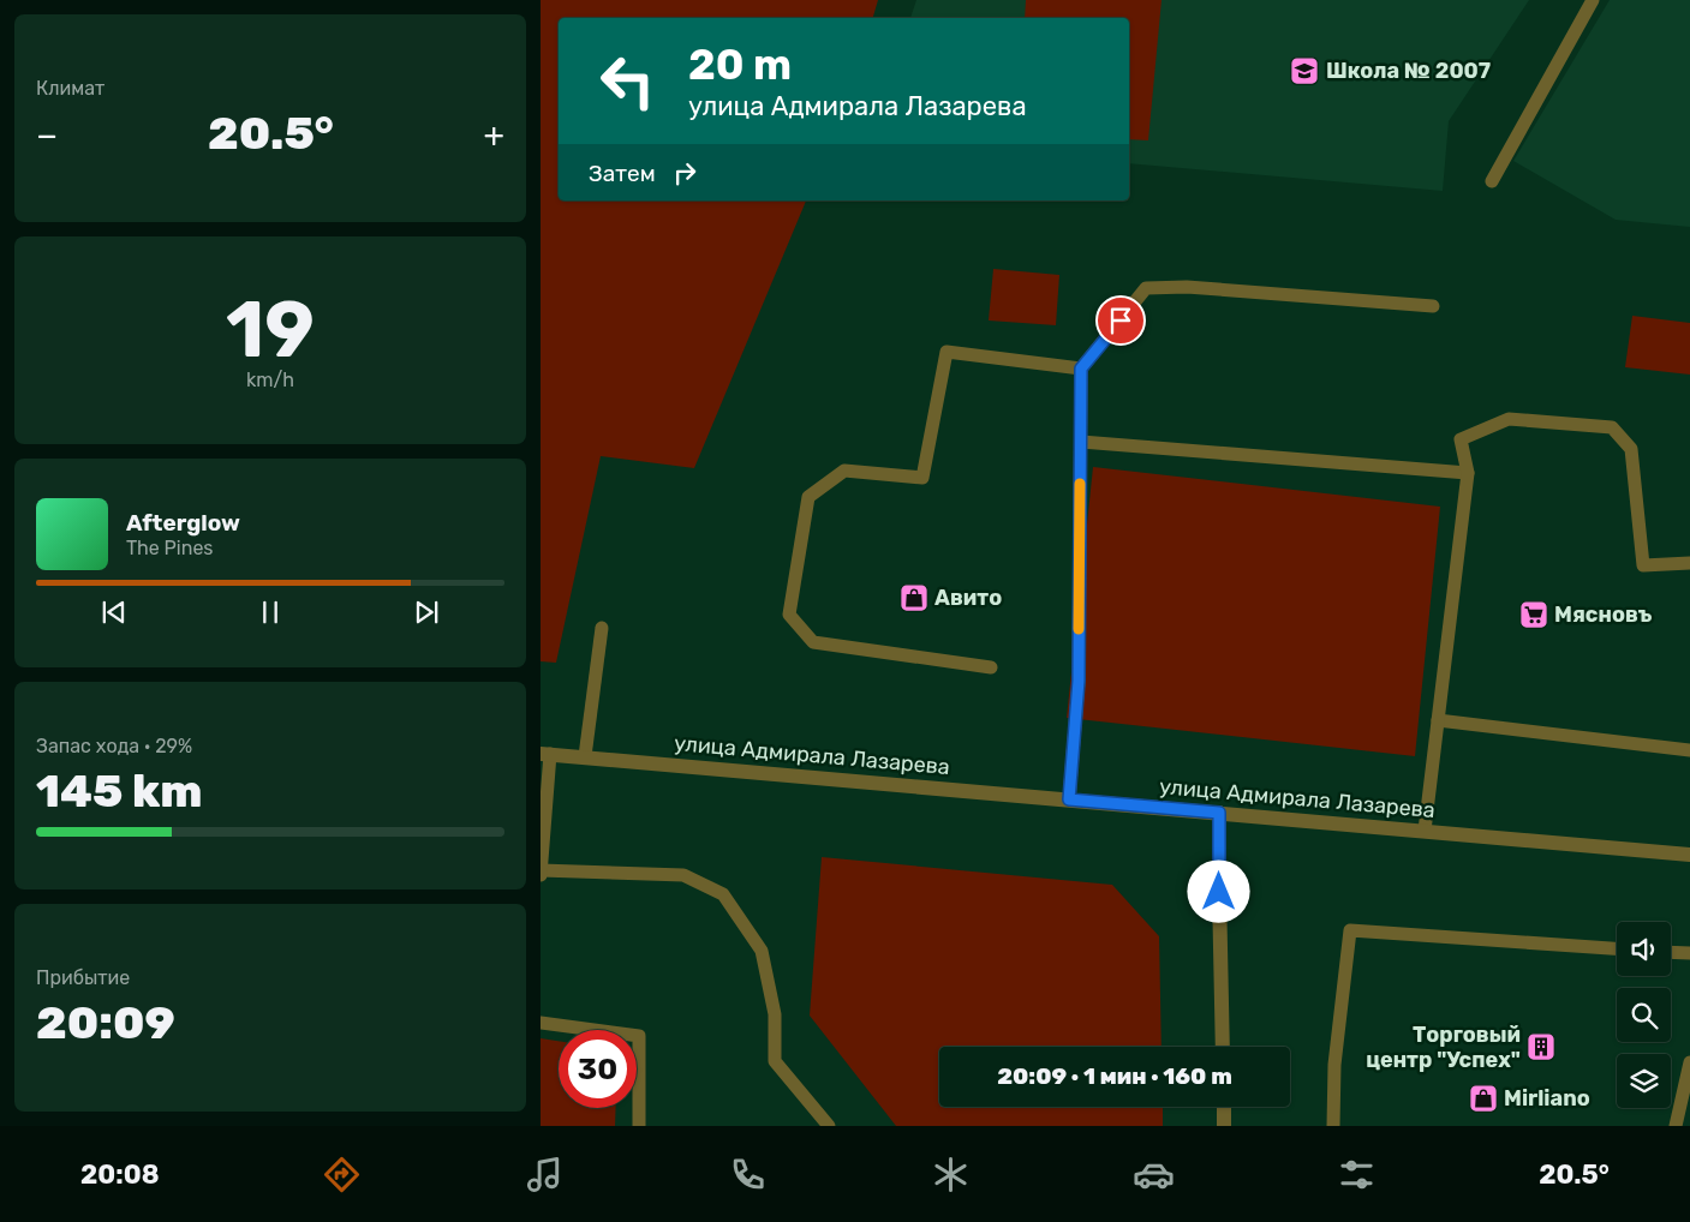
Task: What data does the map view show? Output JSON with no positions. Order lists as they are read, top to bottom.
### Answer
{
  "streets": {
    "street": ["улица Адмирала Лазарева"]
  },
  "places": {
    "school or university": ["Школа № 2007"],
    "shop": ["Авито", "Mirliano"],
    "supermarket": ["Мясновъ"],
    "building": ["Торговый центр \"Успех\""]
  },
  "page": {
    "tile": [
      "Климат",
      ["19", "km/h"],
      ["Запас хода · 29%", "145 km"],
      ["Прибытие", "20:09"]
    ],
    "turn": ["20 m", "улица Адмирала Лазарева"],
    "heat": ["−", "20.5°", "+"],
    "then": "Затем",
    "song": ["Afterglow", "The Pines"],
    "limit": "30",
    "trip": "20:09 · 1 мин · 160 m",
    "tabs": ["20:08", "20.5°"]
  }
}
